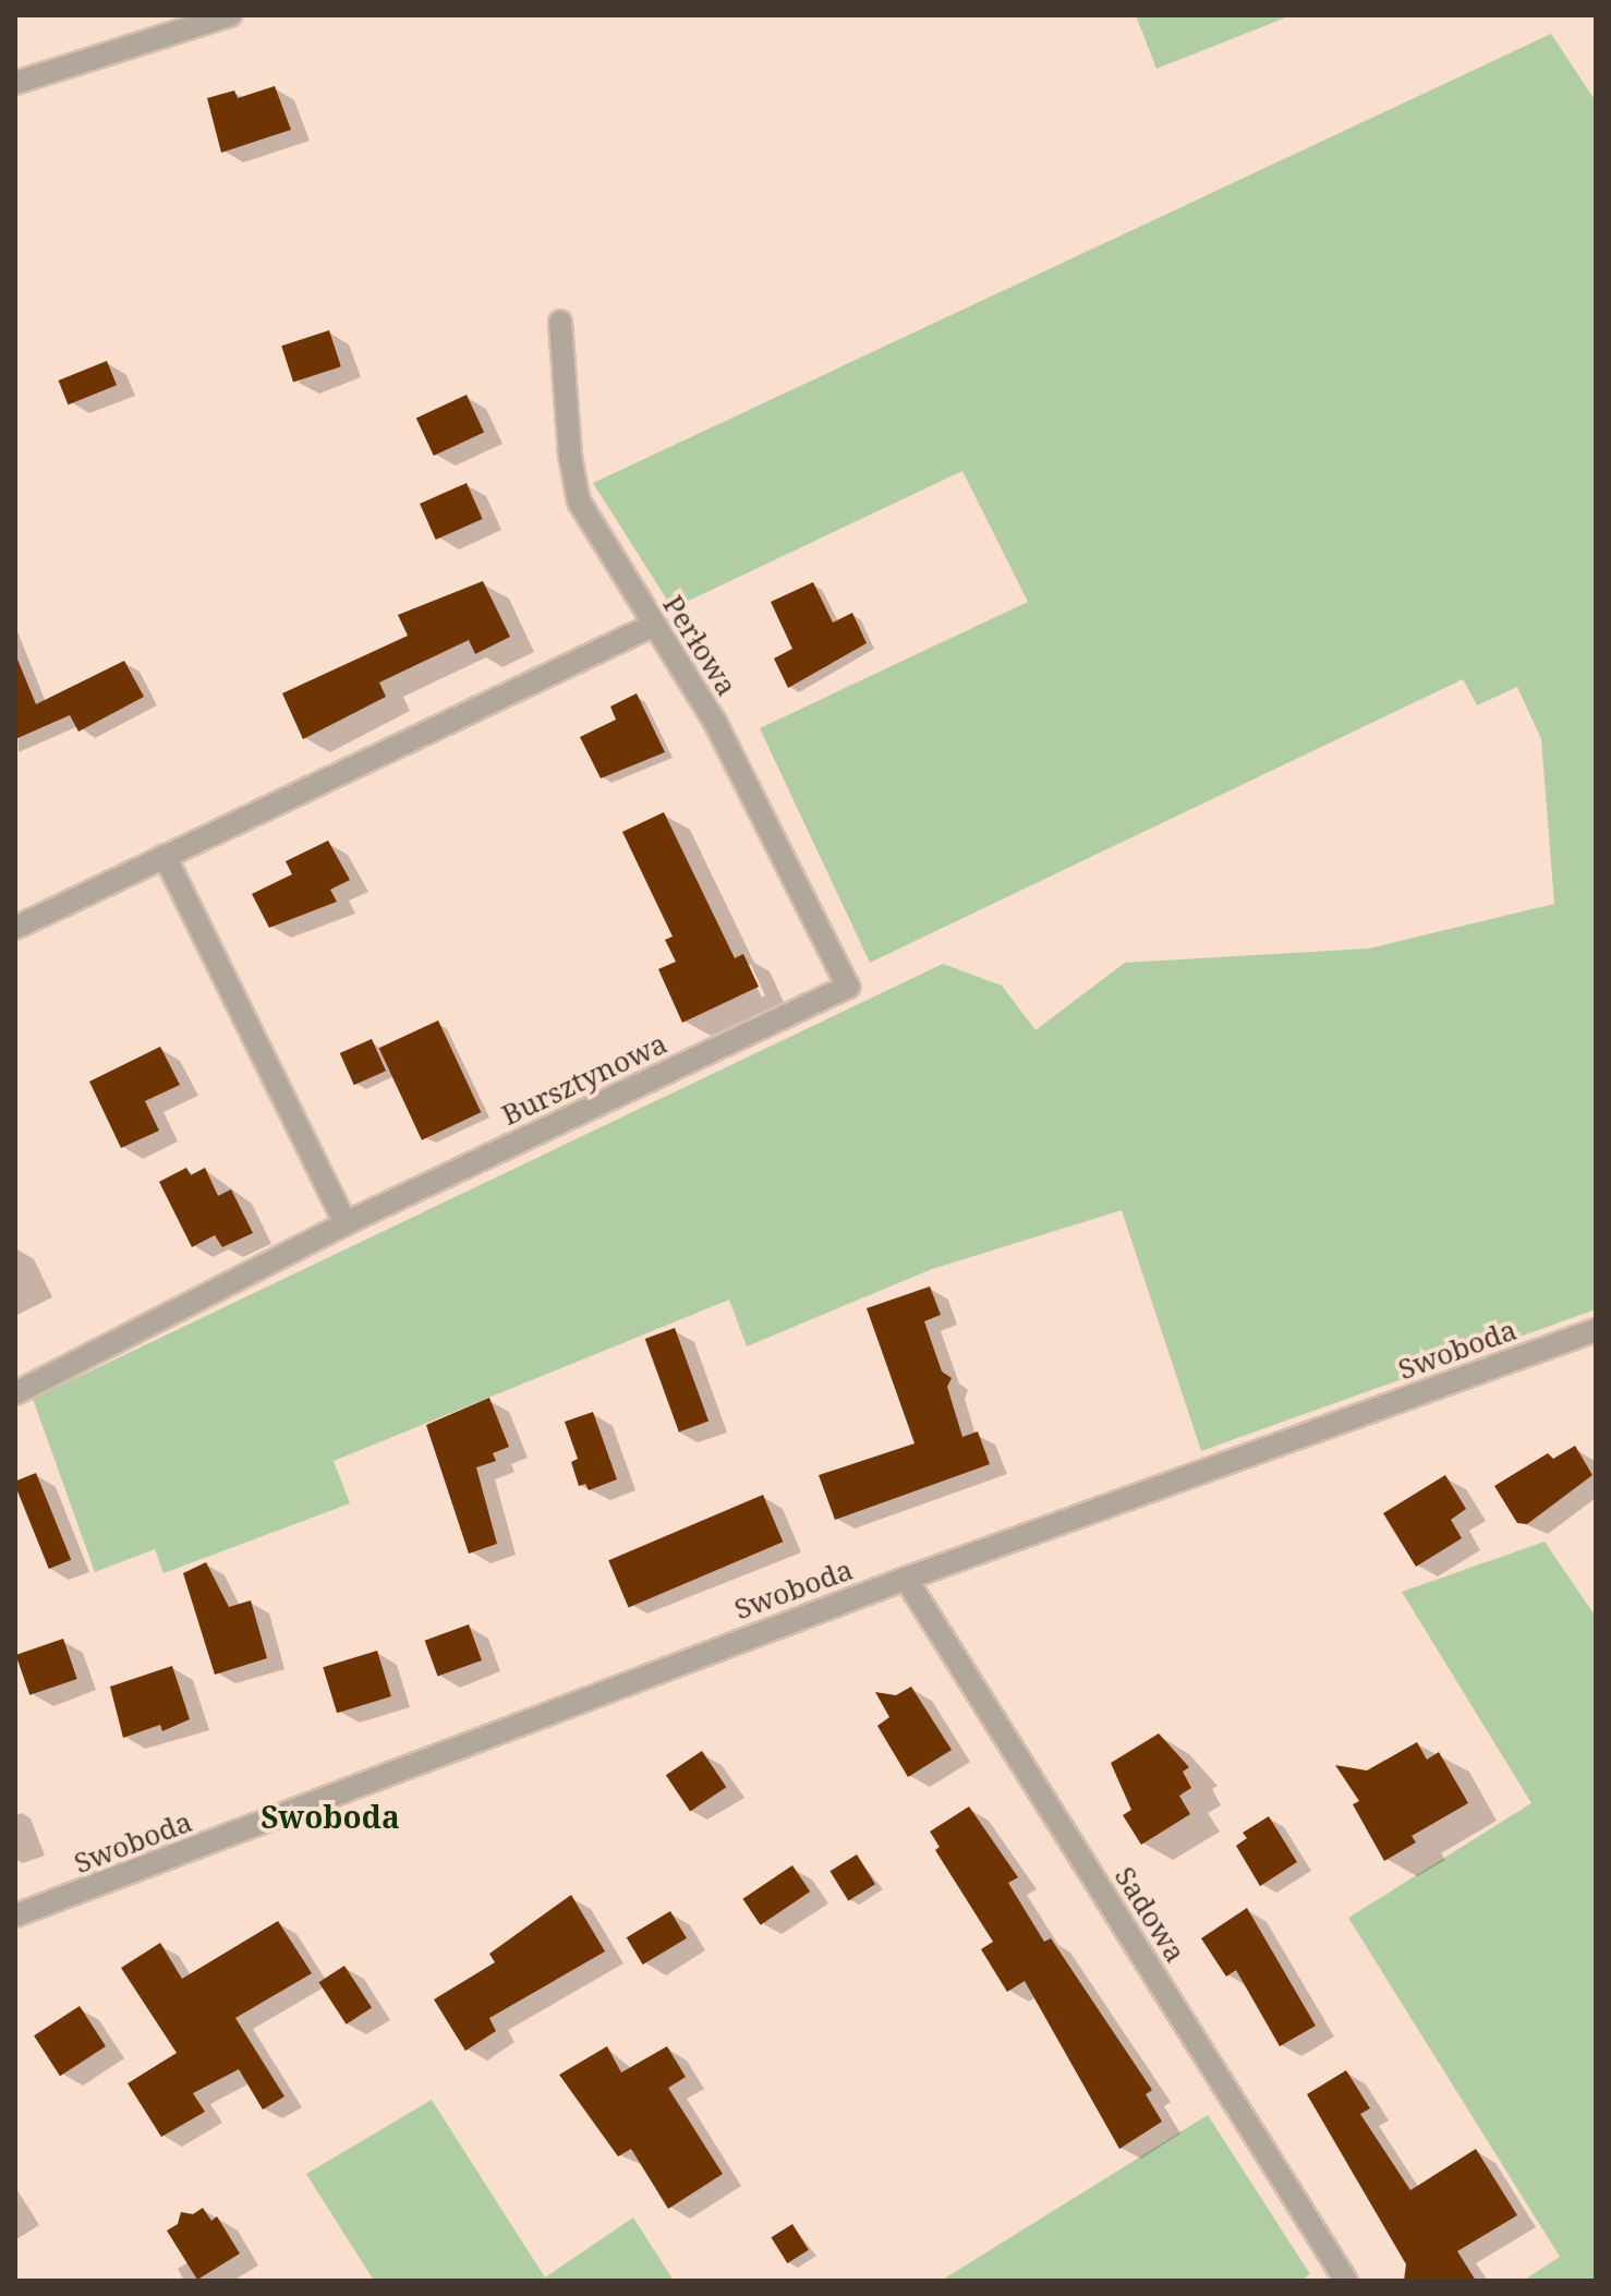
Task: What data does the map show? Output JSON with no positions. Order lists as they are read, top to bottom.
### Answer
{
  "streets": {
    "street": [
      "Perłowa",
      "Bursztynowa",
      "Swoboda",
      "Sadowa"
    ]
  },
  "crossings": [
    ["Perłowa", "Bursztynowa"],
    ["Swoboda", "Sadowa"]
  ],
  "districts": ["Swoboda"]
}
